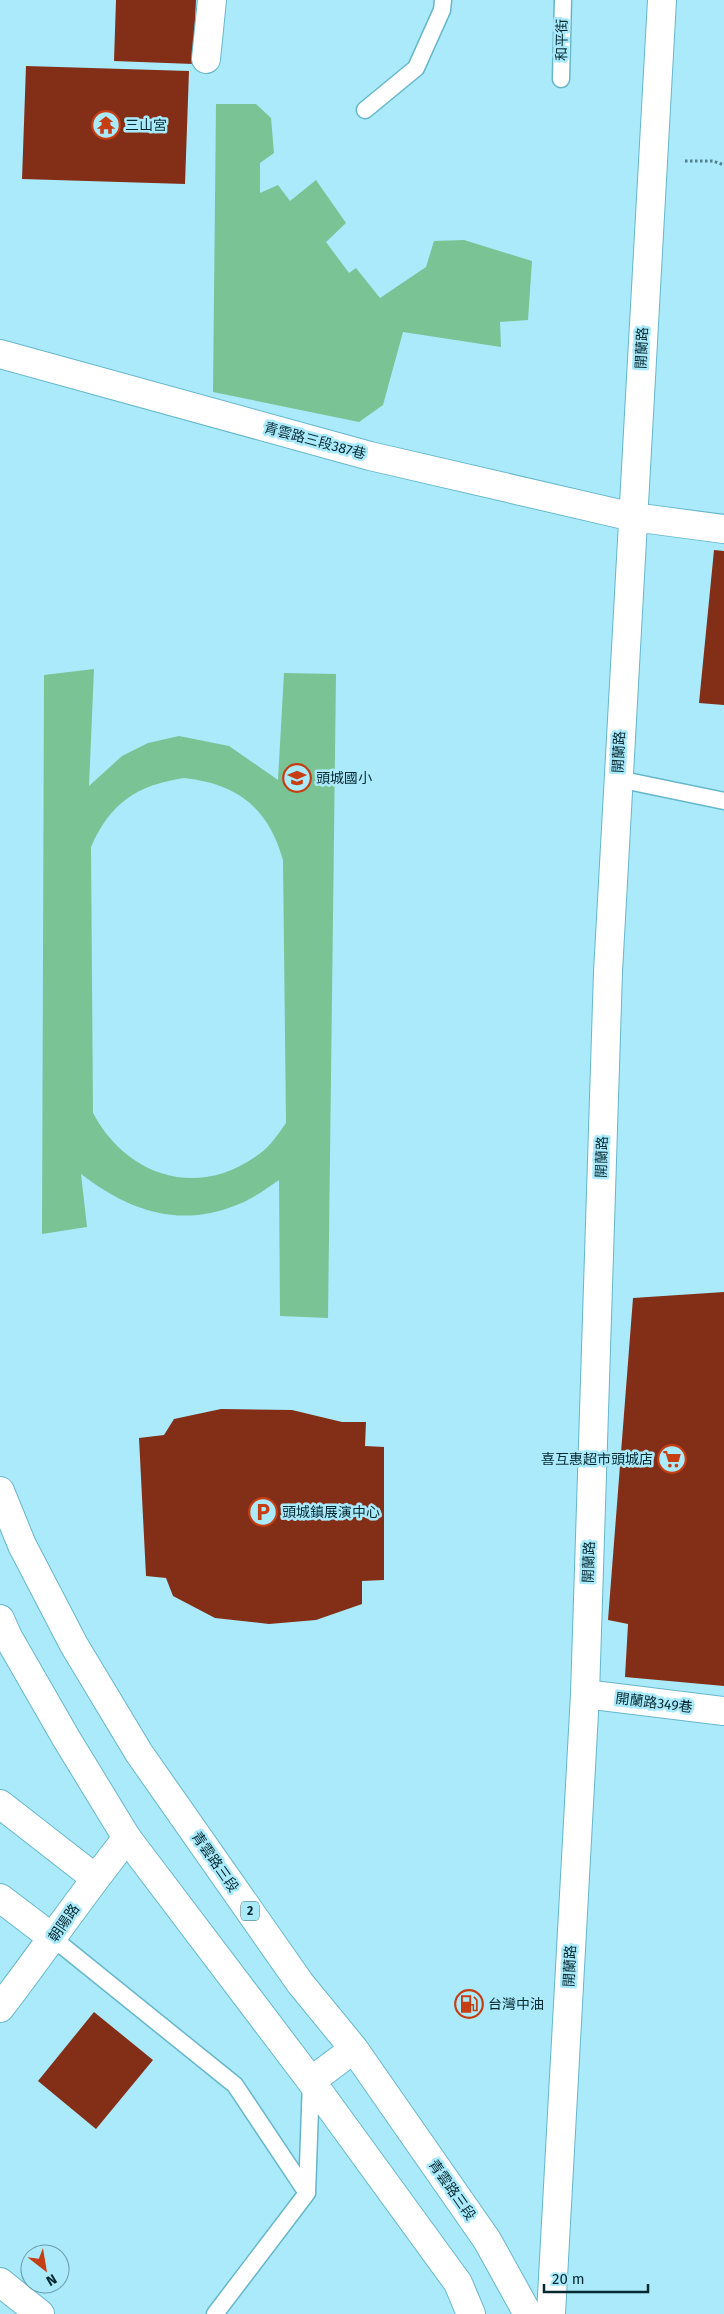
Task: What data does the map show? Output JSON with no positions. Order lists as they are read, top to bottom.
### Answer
{
  "streets": {
    "street": [
      "開蘭路",
      "青雲路三段387巷",
      "開蘭路349巷",
      "青雲路三段",
      "2",
      "朝陽路"
    ],
    "lane": ["和平街"]
  },
  "crossings": [
    ["開蘭路", "青雲路三段387巷"],
    ["開蘭路", "開蘭路349巷"]
  ],
  "places": {
    "temple": ["三山宮"],
    "school or university": ["頭城國小"],
    "supermarket": ["喜互惠超市頭城店"],
    "parking": ["頭城鎮展演中心"],
    "fuel station": ["台灣中油"]
  },
  "scale_bar": "20 m",
  "north": "bottom right"
}
